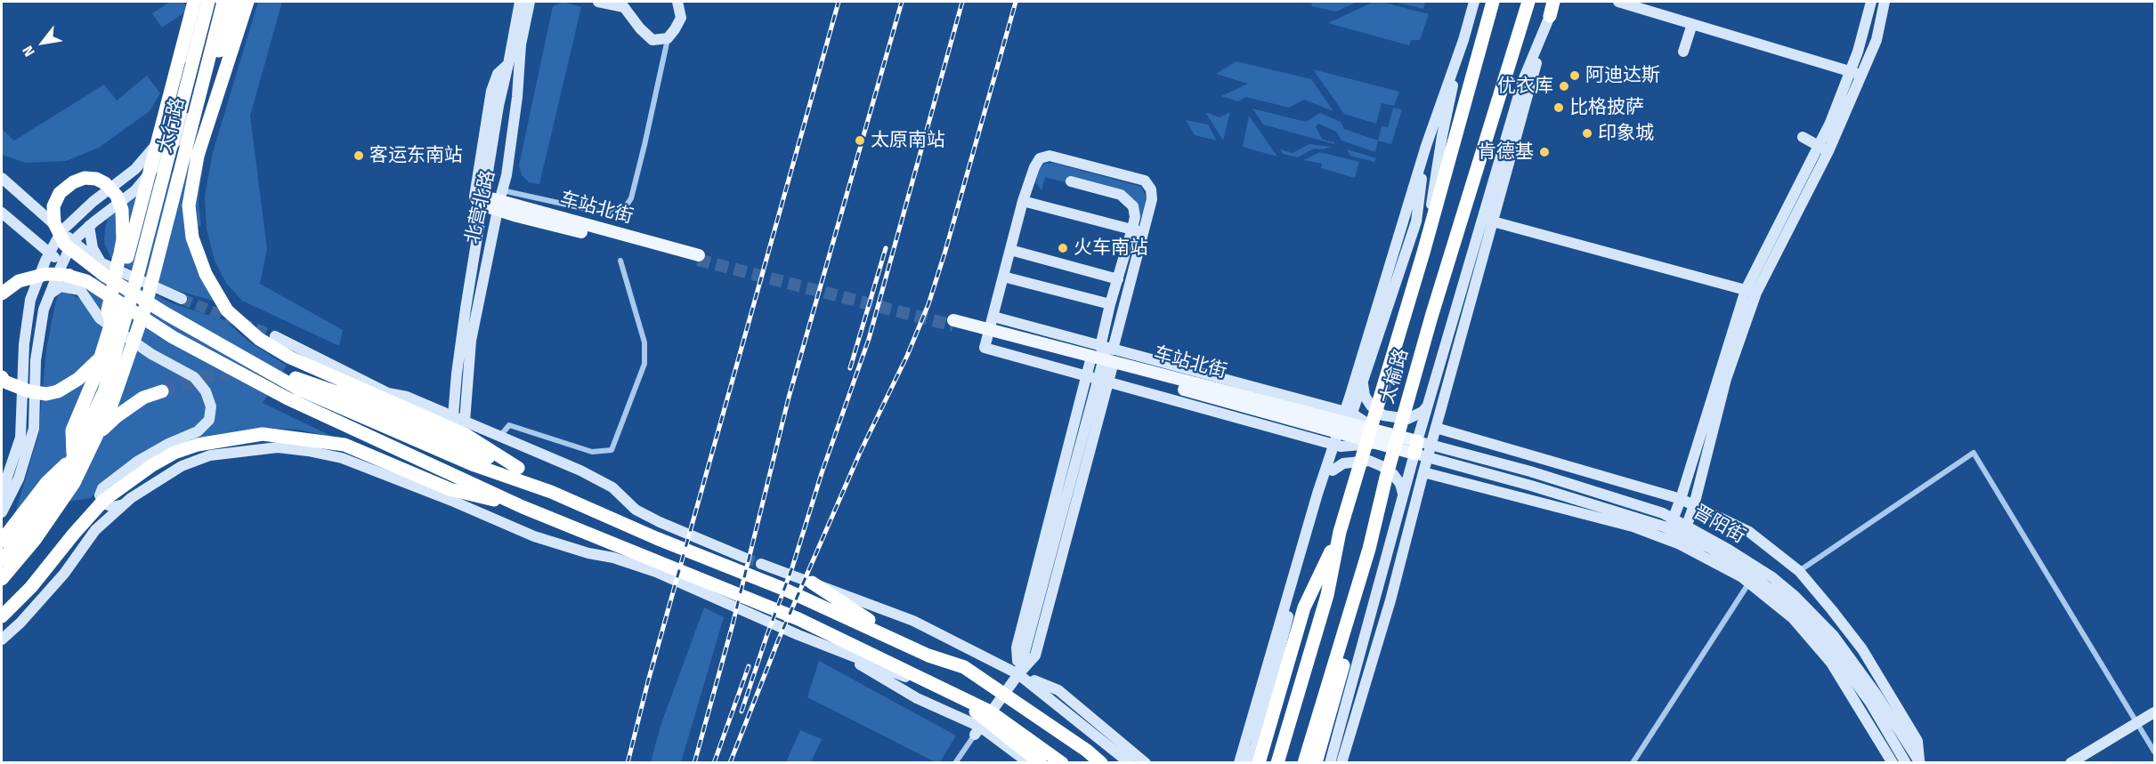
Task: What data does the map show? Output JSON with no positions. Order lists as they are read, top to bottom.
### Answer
{
  "streets": {
    "highway": ["太行路", "太榆路"],
    "main road": ["北营北路", "车站北街", "晋阳街"]
  },
  "crossings": [
    ["北营北路", "车站北街"],
    ["车站北街", "晋阳街"]
  ],
  "places": [
    "阿迪达斯",
    "优衣库",
    "比格披萨",
    "印象城",
    "太原南站",
    "肯德基",
    "客运东南站",
    "火车南站"
  ],
  "north": "bottom left"
}
